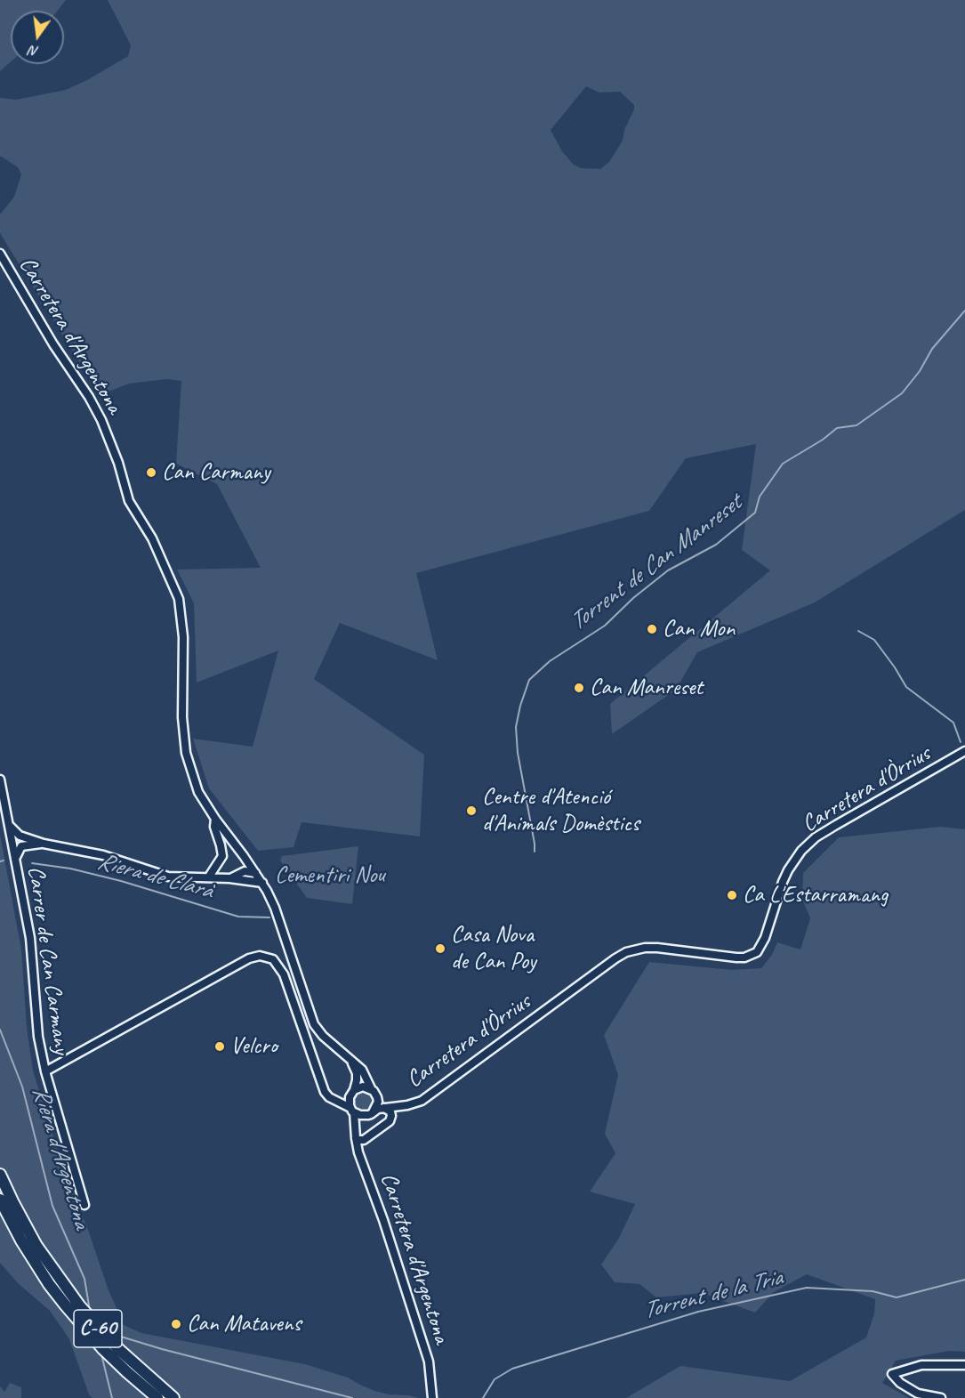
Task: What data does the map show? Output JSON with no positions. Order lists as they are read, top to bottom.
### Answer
{
  "streets": {
    "highway": ["C-60"],
    "street": ["Carretera d'Argentona", "Carretera d'Òrrius", "Carrer de Can Carmany"]
  },
  "crossings": [
    ["Carretera d'Argentona", "Carretera d'Òrrius"]
  ],
  "water": [
    "Torrent de Can Manreset",
    "Riera de Clarà",
    "Riera d'Argentona",
    "Torrent de la Tria"
  ],
  "parks": ["Cementiri Nou"],
  "places": [
    "Can Carmany",
    "Can Mon",
    "Can Manreset",
    "Centre d'Atenció d'Animals Domèstics",
    "Ca L'Estarramang",
    "Casa Nova de Can Poy",
    "Velcro",
    "Can Matavens"
  ],
  "north": "bottom"
}
